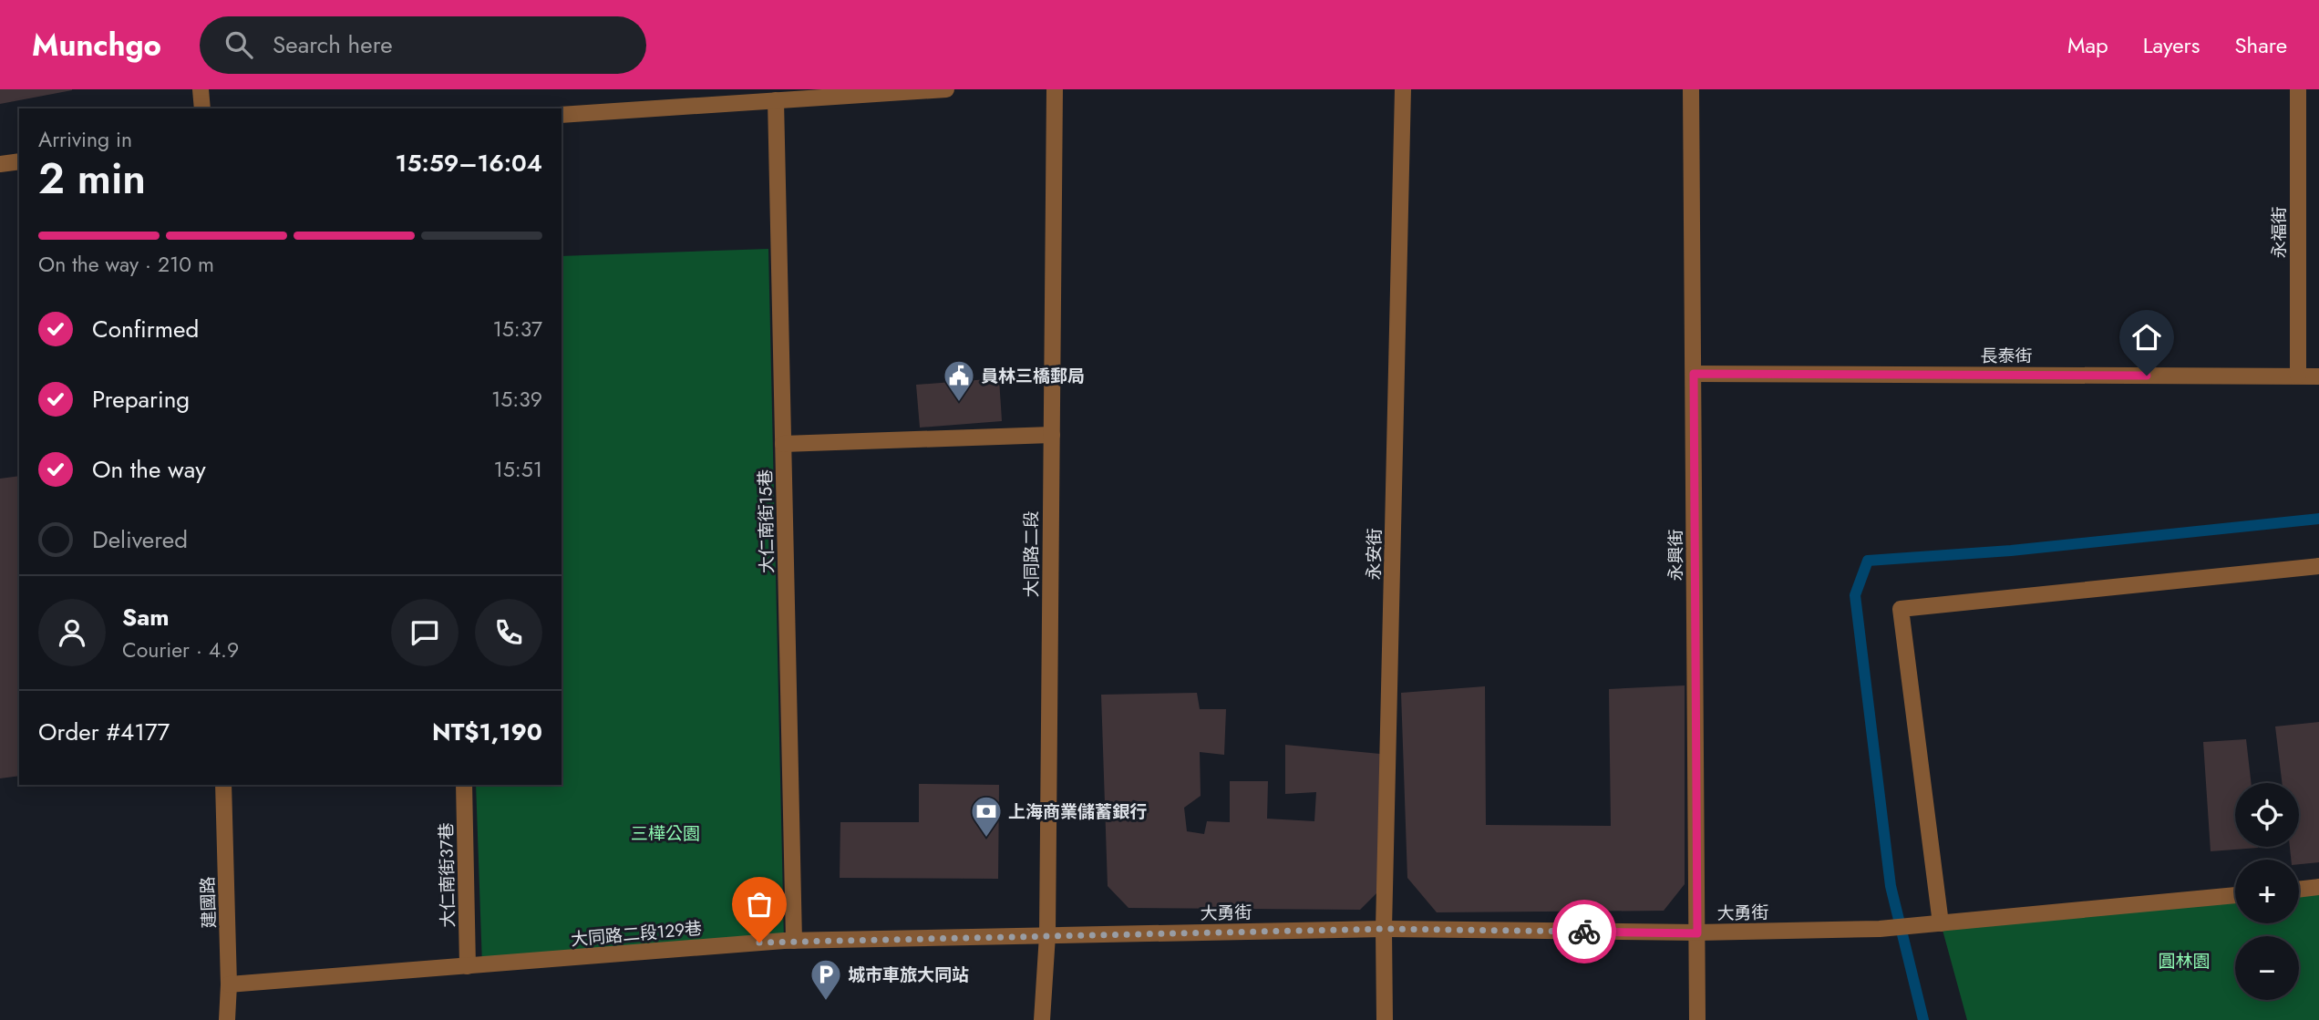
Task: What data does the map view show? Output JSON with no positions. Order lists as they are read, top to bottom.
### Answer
{
  "streets": {
    "street": [
      "永福街",
      "長泰街",
      "大仁南街15巷",
      "大同路二段",
      "永安街",
      "永興街",
      "大仁南街37巷",
      "建國路",
      "大勇街",
      "大同路二段129巷"
    ]
  },
  "crossings": [
    ["永福街", "長泰街"],
    ["長泰街", "永興街"],
    ["大仁南街15巷", "大同路二段129巷"],
    ["大同路二段", "大勇街"],
    ["大同路二段", "大同路二段129巷"],
    ["永安街", "大勇街"],
    ["永興街", "大勇街"],
    ["大仁南街37巷", "大同路二段129巷"],
    ["建國路", "大同路二段129巷"],
    ["大勇街", "大同路二段129巷"]
  ],
  "parks": ["三樺公園", "圓林園"],
  "places": {
    "public building": ["員林三橋郵局"],
    "bank": ["上海商業儲蓄銀行"],
    "parking": ["城市車旅大同站"]
  },
  "page": {
    "header": "Munchgo",
    "search": "Search here",
    "nav": ["Map", "Layers", "Share"],
    "heading": ["2 min", "Arriving in", "15:59–16:04"],
    "panel": [
      "Sam",
      "Courier · 4.9",
      "Order #4177",
      "NT$1,190"
    ],
    "bar": "On the way · 210 m",
    "list": [
      ["Confirmed", "15:37"],
      ["Preparing", "15:39"],
      ["On the way", "15:51"],
      "Delivered"
    ],
    "map_buttons": ["+", "−"]
  }
}
